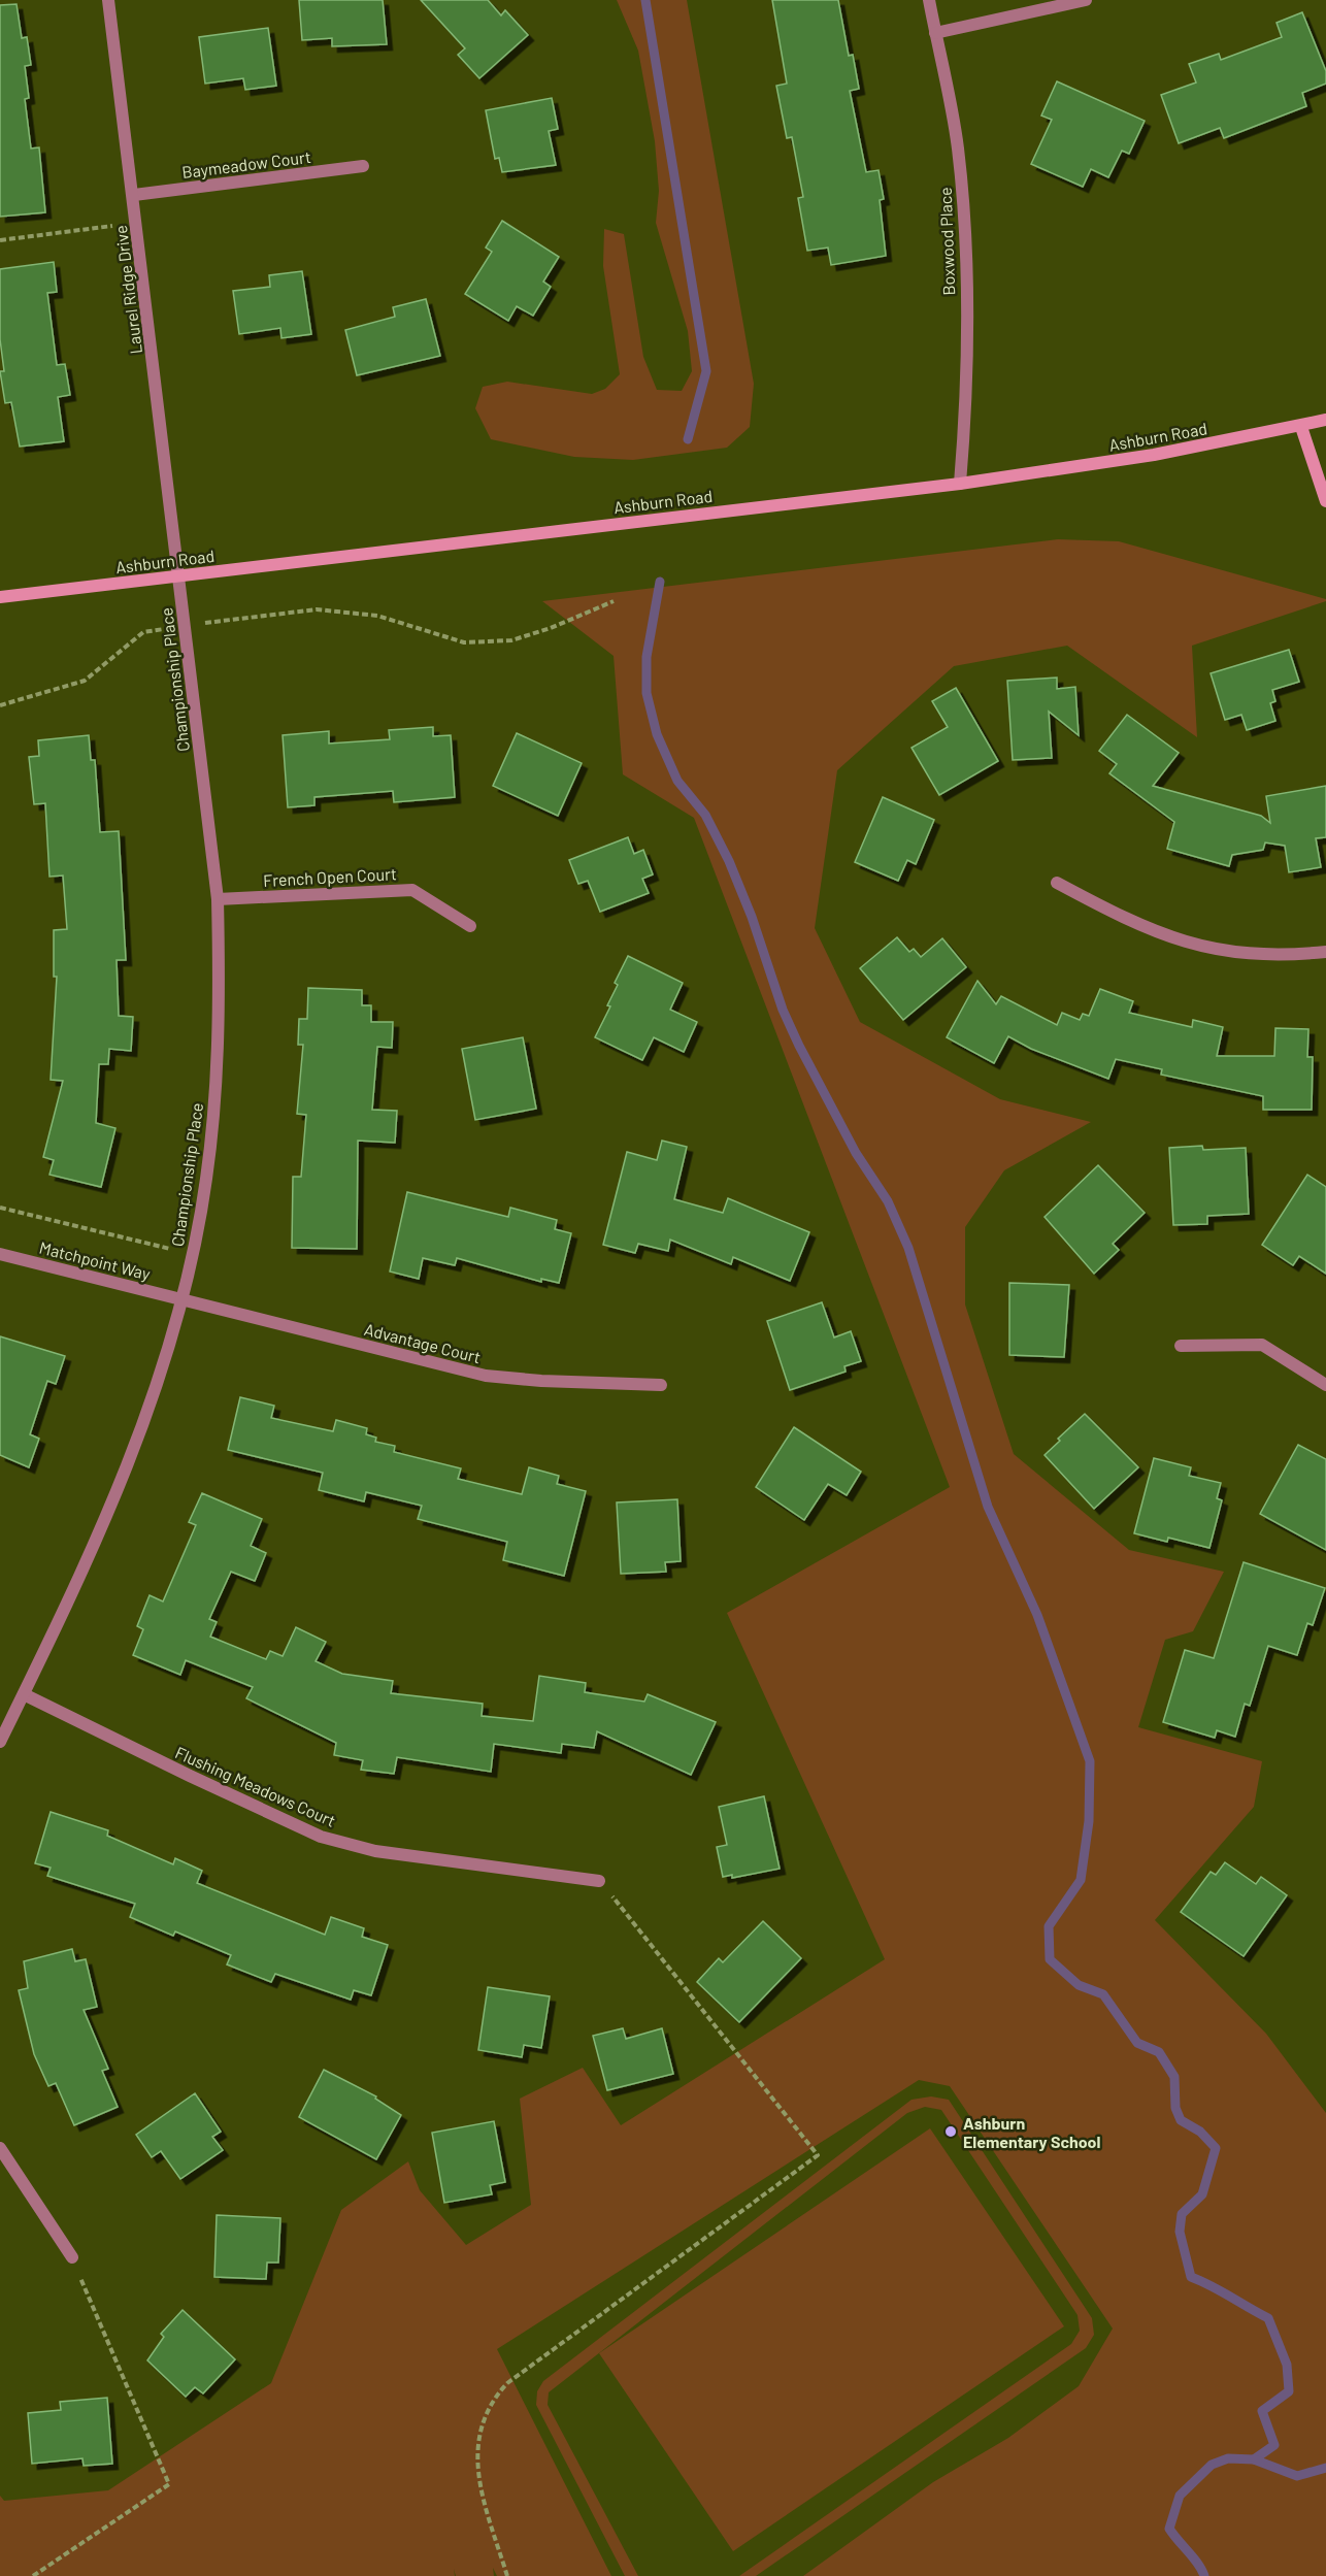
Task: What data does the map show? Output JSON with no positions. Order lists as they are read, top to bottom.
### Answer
{
  "streets": {
    "street": [
      "Baymeadow Court",
      "Boxwood Place",
      "Laurel Ridge Drive",
      "Ashburn Road",
      "Championship Place",
      "French Open Court",
      "Matchpoint Way",
      "Advantage Court",
      "Flushing Meadows Court"
    ]
  },
  "crossings": [
    ["Baymeadow Court", "Laurel Ridge Drive"],
    ["Boxwood Place", "Ashburn Road"],
    ["Laurel Ridge Drive", "Ashburn Road"],
    ["Laurel Ridge Drive", "Championship Place"],
    ["Ashburn Road", "Championship Place"],
    ["Championship Place", "French Open Court"],
    ["Championship Place", "Matchpoint Way"],
    ["Championship Place", "Advantage Court"],
    ["Championship Place", "Flushing Meadows Court"],
    ["Matchpoint Way", "Advantage Court"]
  ],
  "places": ["Ashburn Elementary School"]
}
